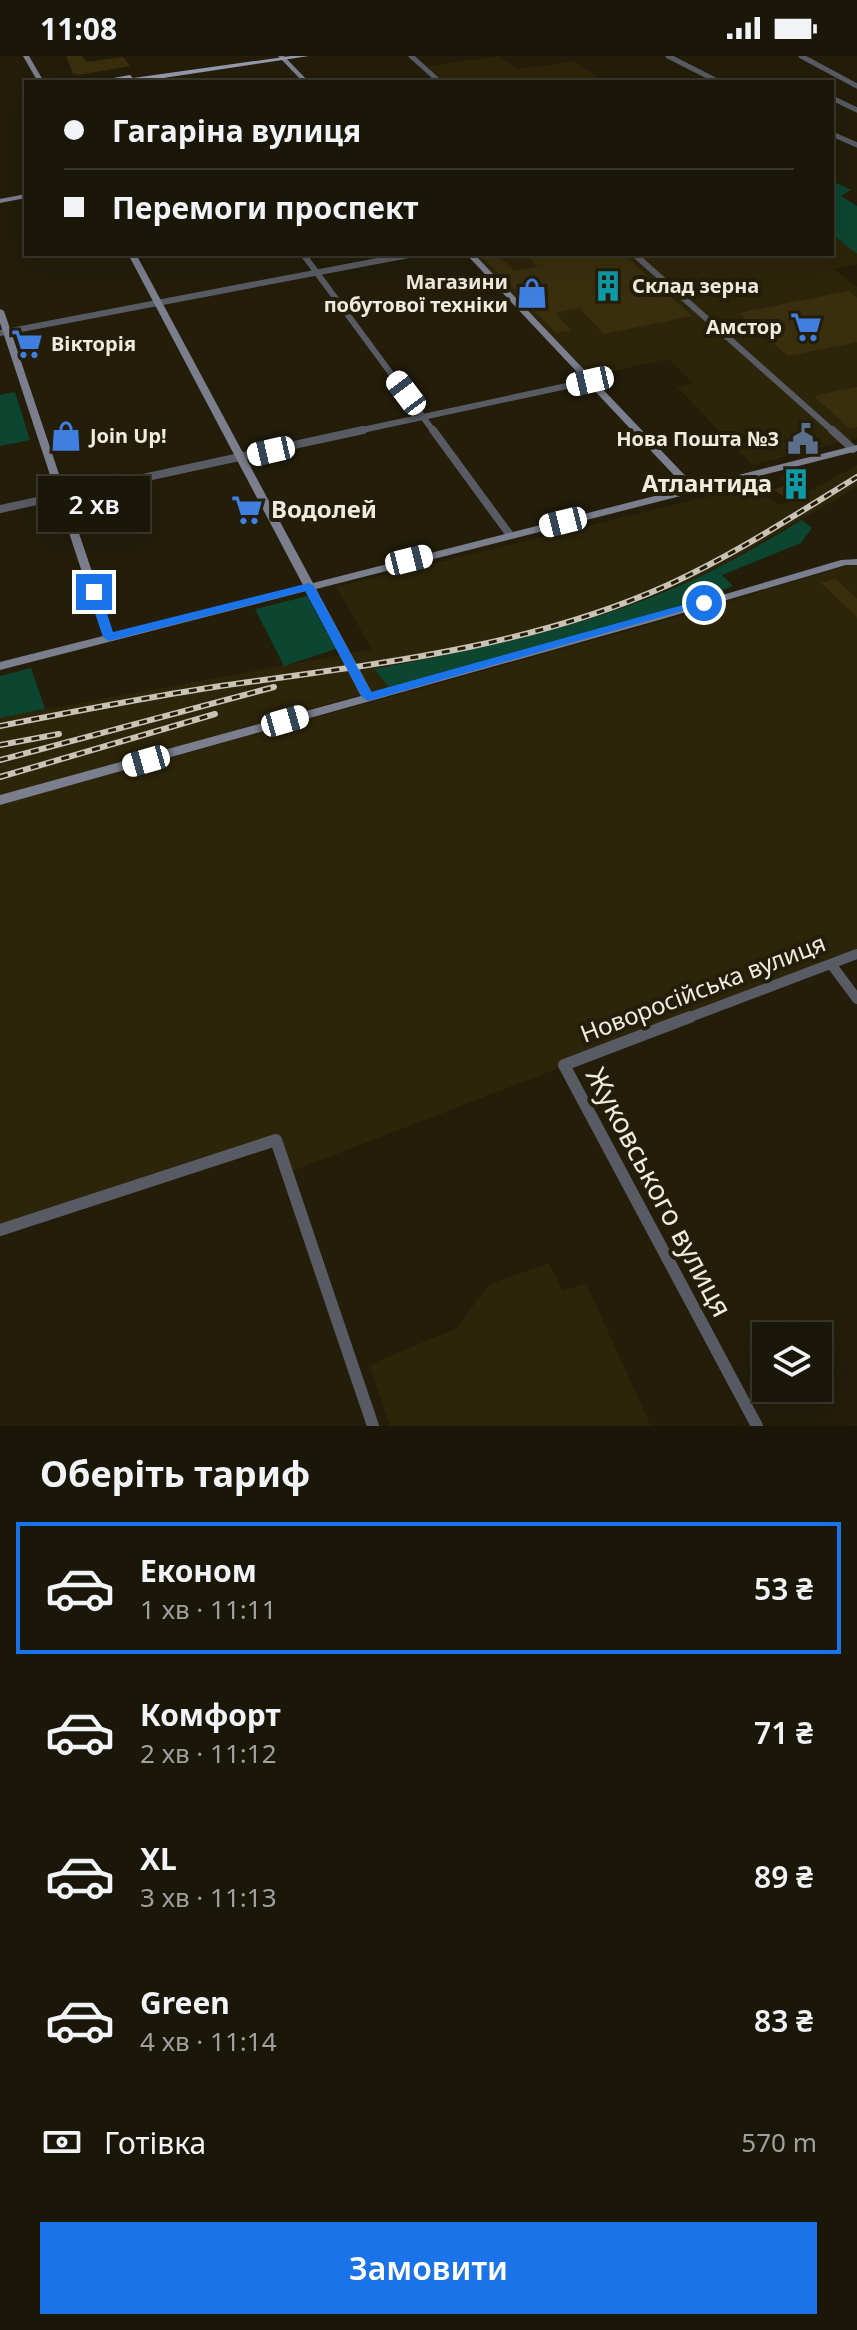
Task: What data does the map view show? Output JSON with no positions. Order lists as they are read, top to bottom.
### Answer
{
  "streets": {
    "street": ["Новоросійська вулиця", "Жуковського вулиця"]
  },
  "crossings": [
    ["Новоросійська вулиця", "Жуковського вулиця"]
  ],
  "places": {
    "building": ["Склад зерна", "Атлантида"],
    "shop": ["Магазини побутової техніки", "Join Up!"],
    "supermarket": ["Амстор", "Вікторія", "Водолей"],
    "public building": ["Нова Пошта №3"]
  },
  "page": {
    "status": "11:08",
    "banner": ["Гагаріна вулиця", "Перемоги проспект"],
    "bubble": "2 хв",
    "heading": "Оберіть тариф",
    "list": [
      {
        "name": "Економ",
        "note": "1 хв · 11:11",
        "value": "53 ₴"
      },
      {
        "name": "Комфорт",
        "note": "2 хв · 11:12",
        "value": "71 ₴"
      },
      {
        "name": "XL",
        "note": "3 хв · 11:13",
        "value": "89 ₴"
      },
      {
        "name": "Green",
        "note": "4 хв · 11:14",
        "value": "83 ₴"
      }
    ],
    "pay": ["Готівка", "570 m"],
    "buttons": "Замовити"
  }
}
